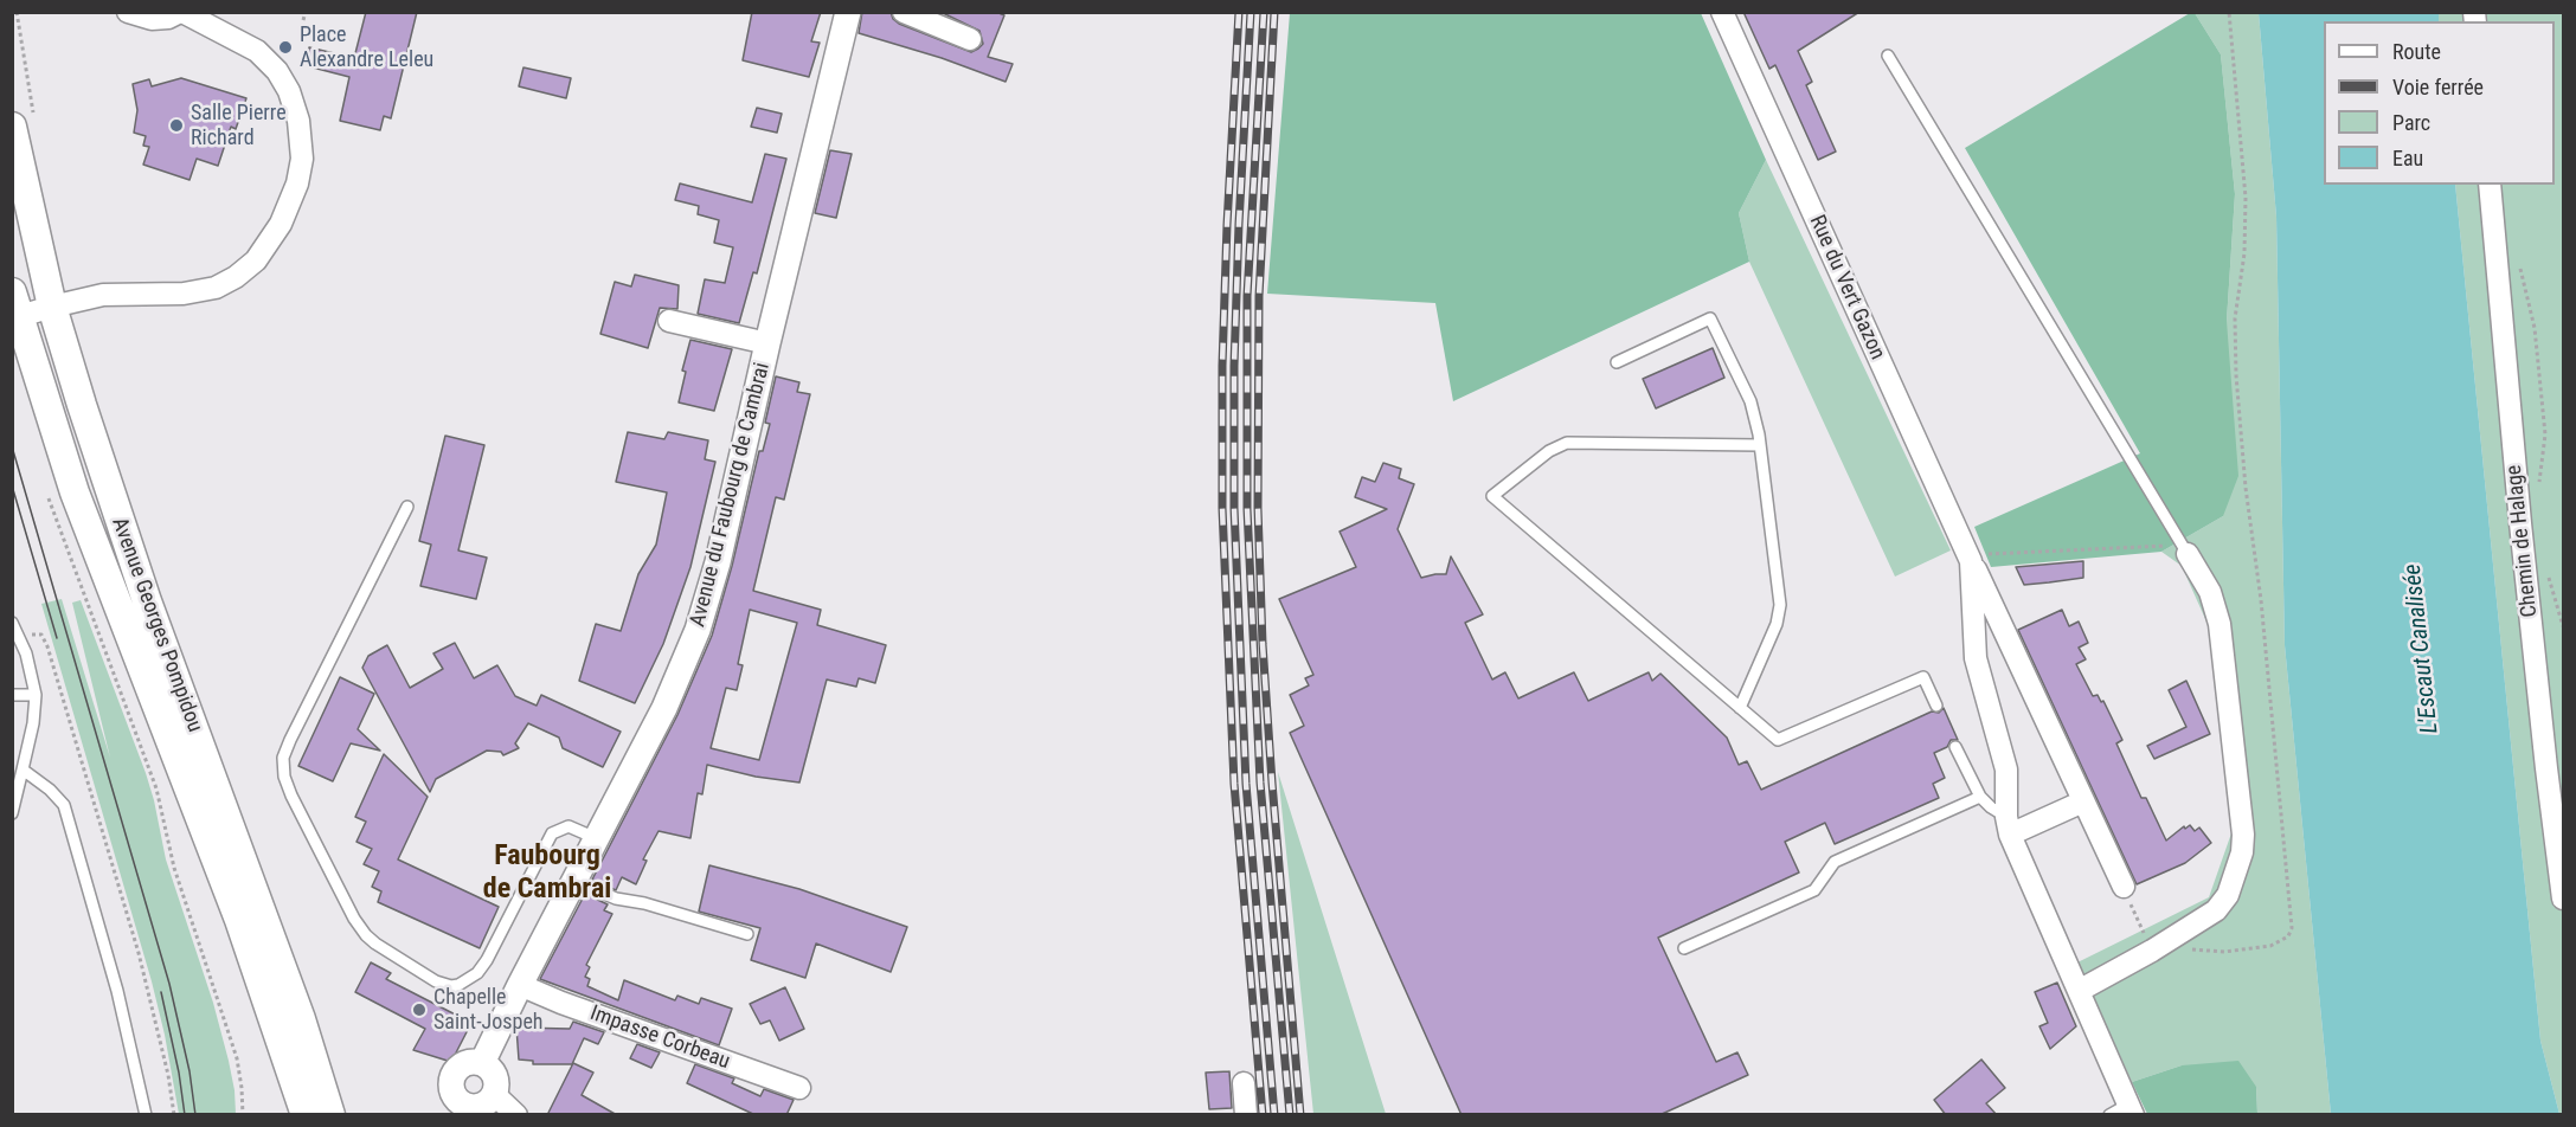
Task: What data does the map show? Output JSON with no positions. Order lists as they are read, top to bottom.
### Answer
{
  "streets": {
    "main road": ["Avenue Georges Pompidou"],
    "street": [
      "Rue du Vert Gazon",
      "Avenue du Faubourg de Cambrai",
      "Chemin de Halage",
      "Impasse Corbeau"
    ]
  },
  "crossings": [
    ["Avenue du Faubourg de Cambrai", "Impasse Corbeau"]
  ],
  "districts": ["Faubourg de Cambrai"],
  "water": ["L'Escaut Canalisée"],
  "places": ["Place Alexandre Leleu", "Salle Pierre Richard", "Chapelle Saint-Jospeh"],
  "legend": [
    "Route",
    "Voie ferrée",
    "Parc",
    "Eau"
  ]
}
